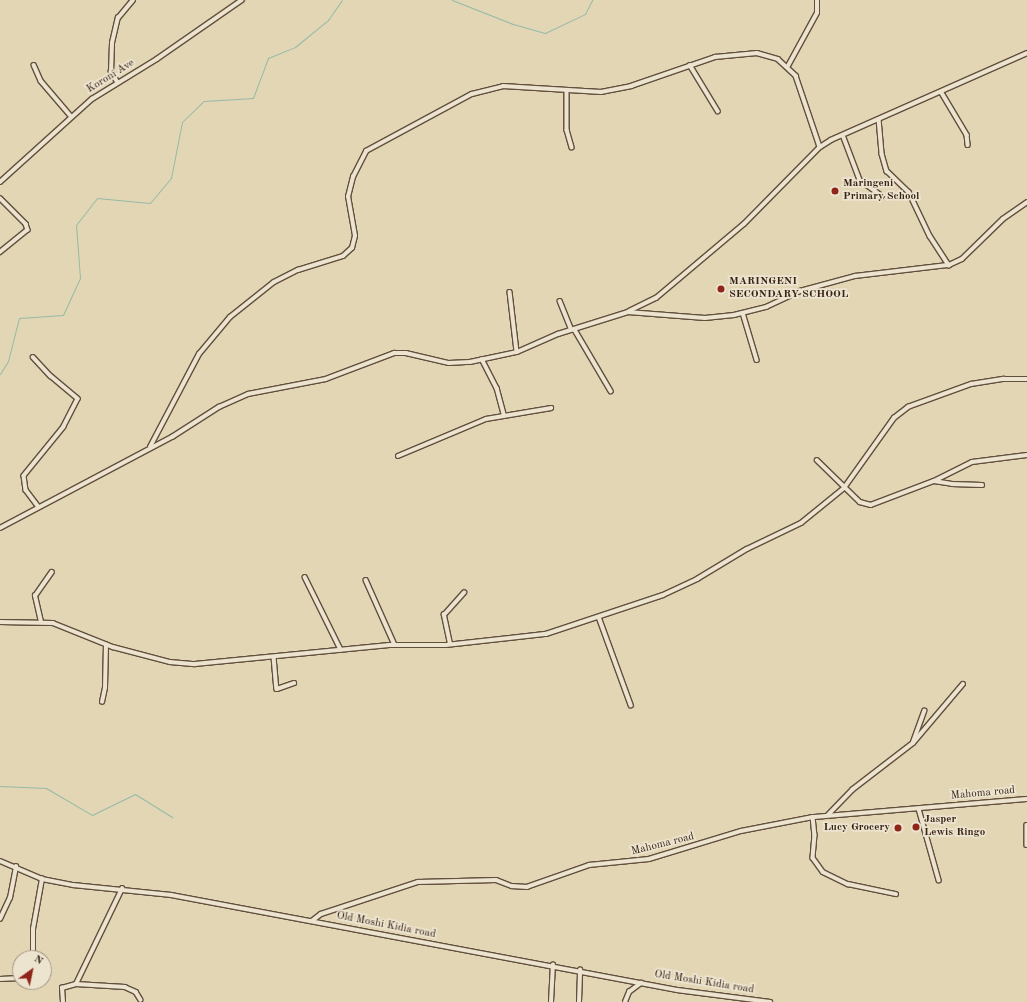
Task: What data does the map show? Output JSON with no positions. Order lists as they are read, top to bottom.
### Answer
{
  "streets": {
    "street": ["Koroni Ave", "Mahoma road", "Old Moshi Kidia road"]
  },
  "crossings": [
    ["Mahoma road", "Old Moshi Kidia road"]
  ],
  "places": [
    "Maringeni Primary School",
    "MARINGENI SECONDARY SCHOOL",
    "Jasper Lewis Ringo",
    "Lucy Grocery"
  ],
  "north": "top right"
}
